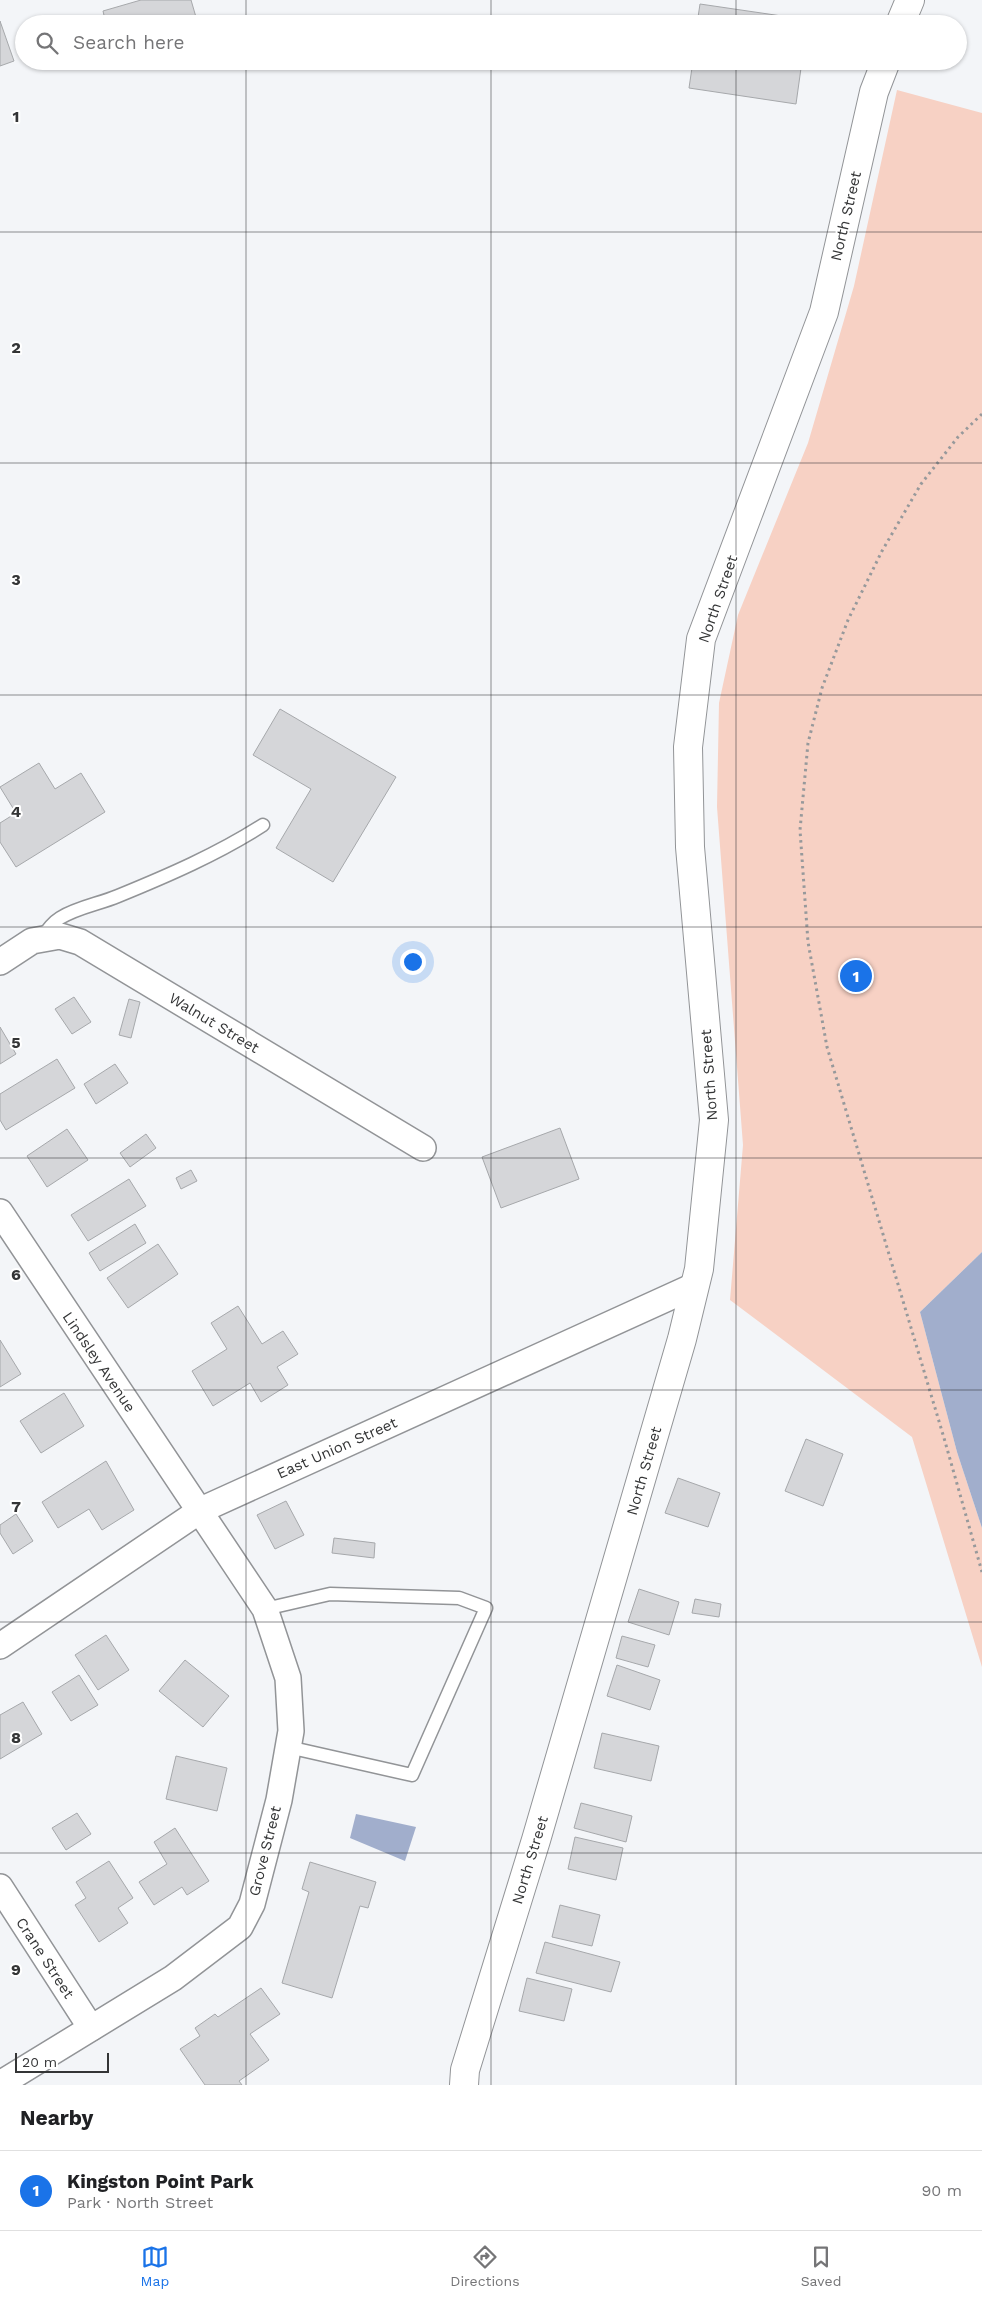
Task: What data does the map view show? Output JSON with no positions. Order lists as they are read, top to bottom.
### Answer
{
  "streets": {
    "street": [
      "North Street",
      "Walnut Street",
      "Lindsley Avenue",
      "East Union Street",
      "Grove Street",
      "Crane Street"
    ]
  },
  "crossings": [
    ["North Street", "East Union Street"],
    ["Lindsley Avenue", "East Union Street"],
    ["Lindsley Avenue", "Grove Street"],
    ["East Union Street", "Grove Street"],
    ["Grove Street", "Crane Street"]
  ],
  "scale_bar": "20 m",
  "page": {
    "search": "Search here",
    "pins": "1",
    "scale": "20 m",
    "heading": "Nearby",
    "list": [
      {
        "mark": "1",
        "name": "Kingston Point Park",
        "note": "Park · North Street",
        "value": "90 m"
      }
    ],
    "nav": ["Map", "Directions", "Saved"]
  },
  "grid": {
    "rows": [
      "1",
      "2",
      "3",
      "4",
      "5",
      "6",
      "7",
      "8",
      "9"
    ]
  }
}
